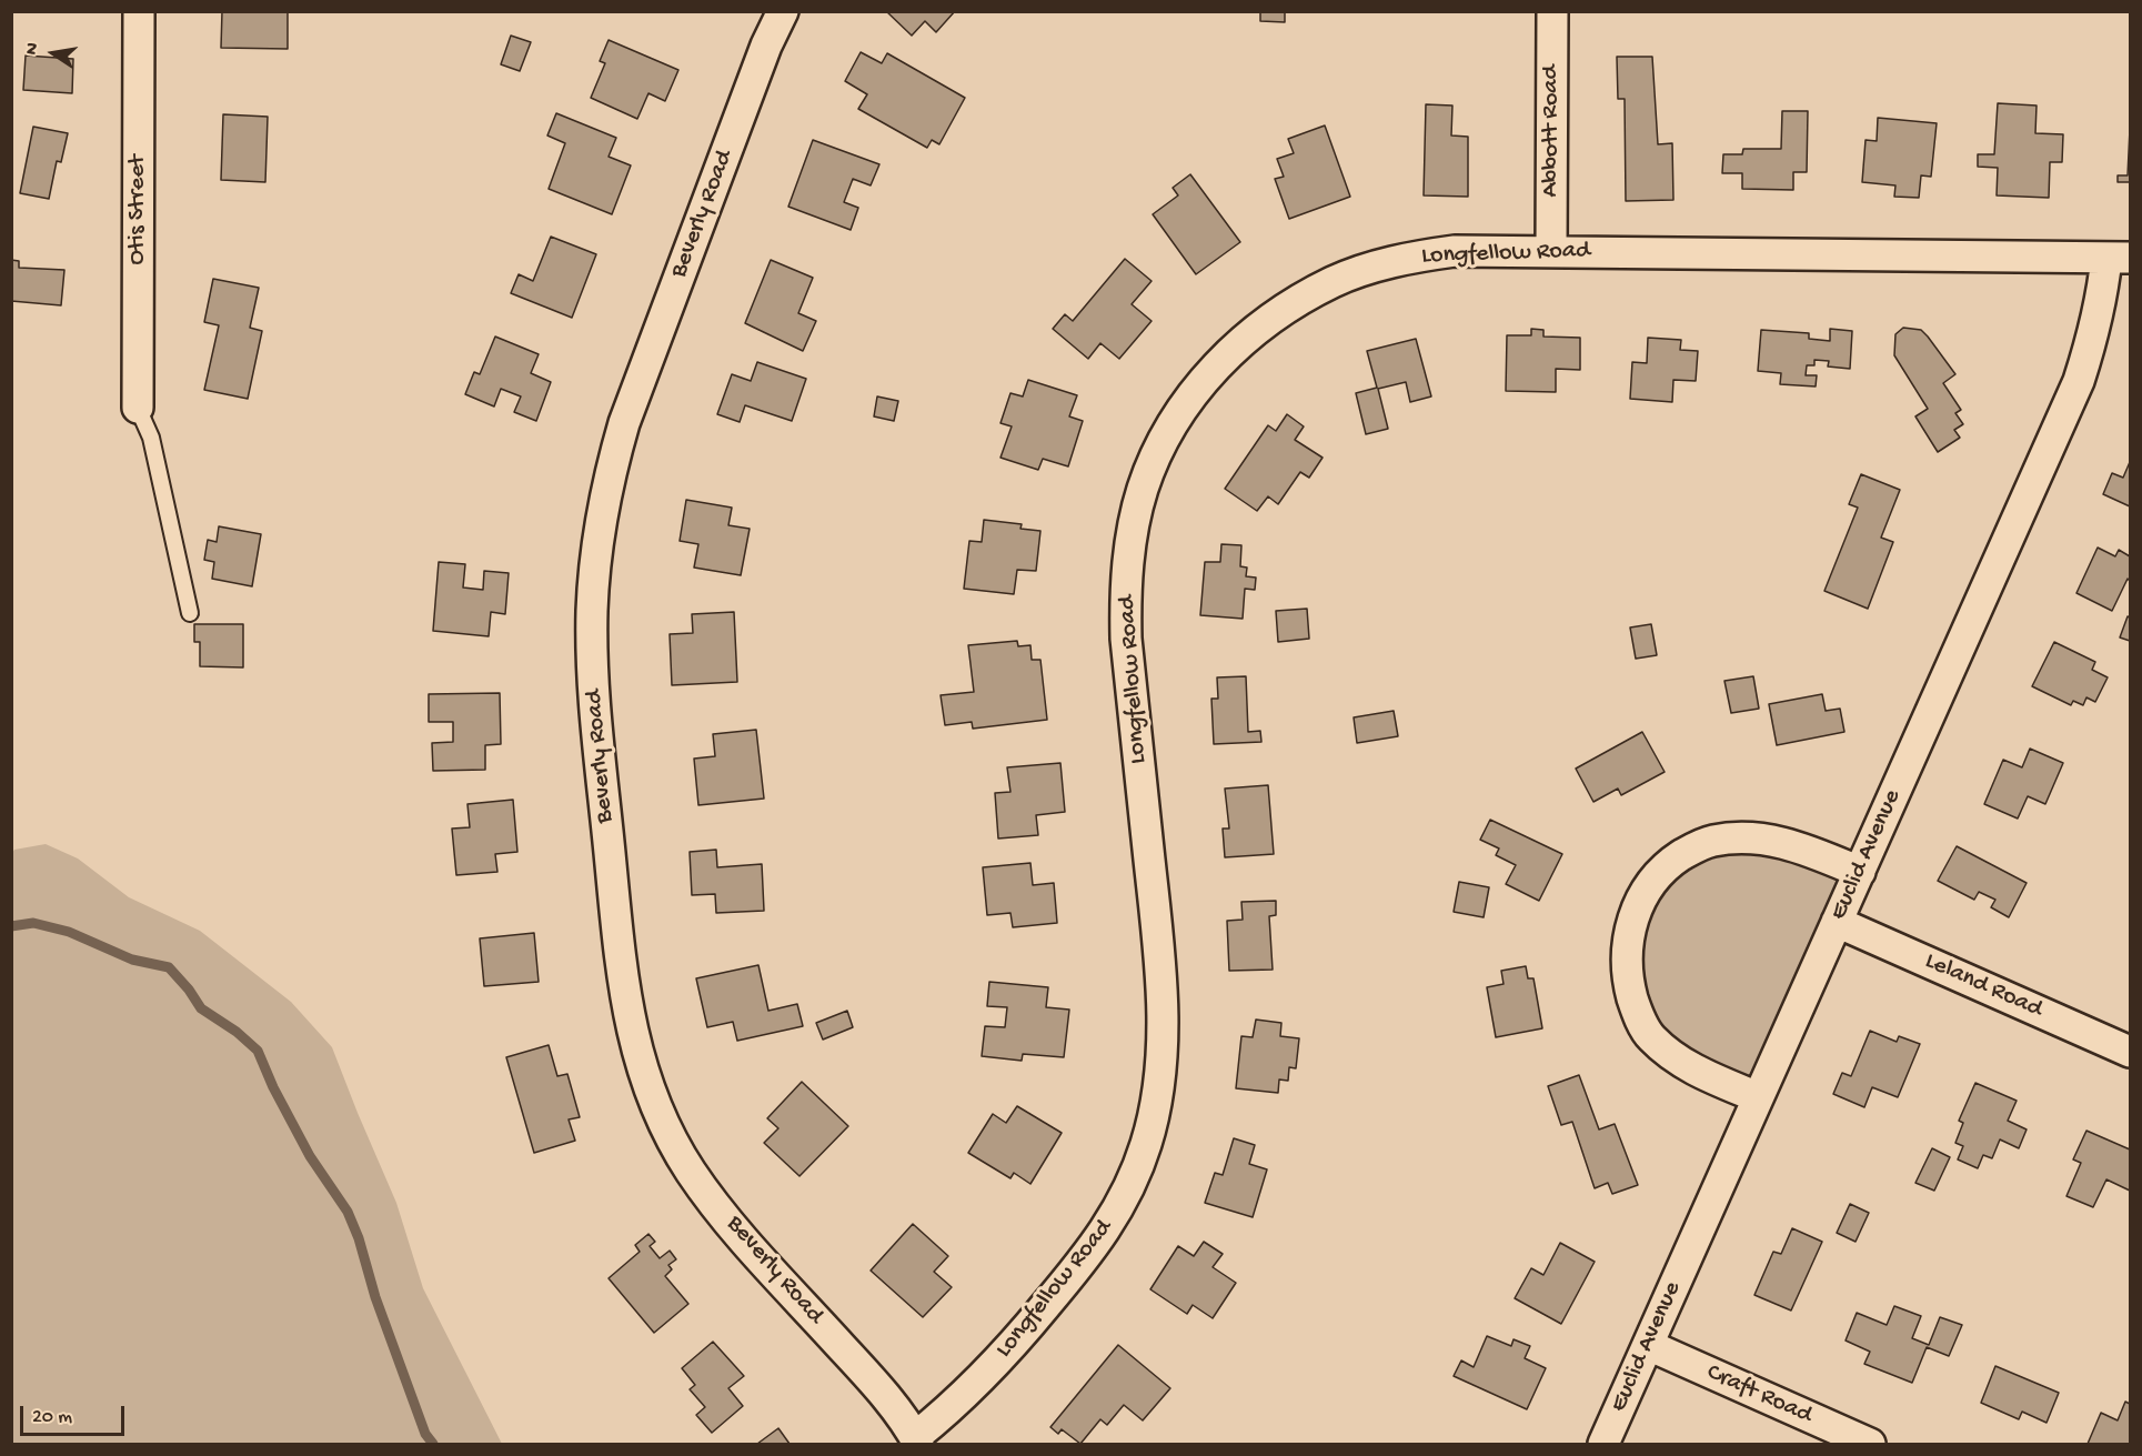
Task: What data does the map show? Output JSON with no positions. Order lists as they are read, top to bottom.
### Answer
{
  "streets": {
    "street": [
      "Abbott Road",
      "Otis Street",
      "Beverly Road",
      "Longfellow Road",
      "Euclid Avenue",
      "Leland Road",
      "Craft Road"
    ]
  },
  "crossings": [
    ["Abbott Road", "Longfellow Road"],
    ["Beverly Road", "Longfellow Road"],
    ["Longfellow Road", "Euclid Avenue"],
    ["Euclid Avenue", "Leland Road"],
    ["Euclid Avenue", "Craft Road"]
  ],
  "scale_bar": "20 m",
  "north": "left"
}
